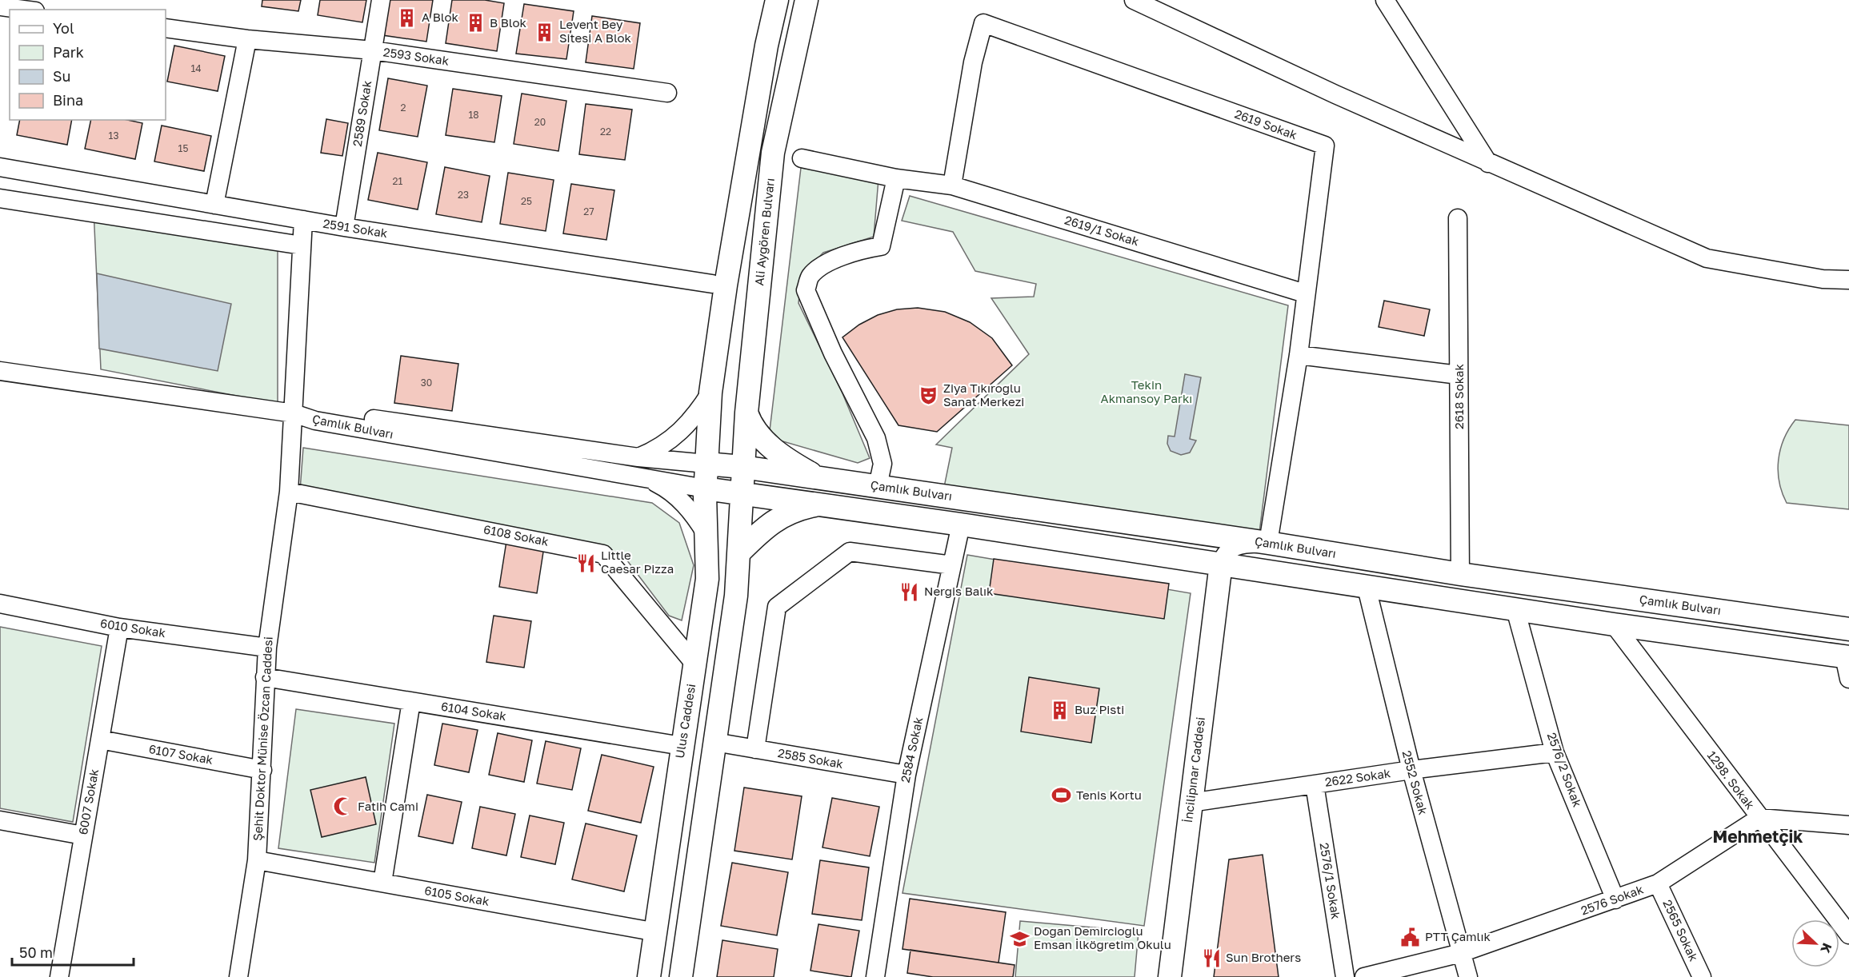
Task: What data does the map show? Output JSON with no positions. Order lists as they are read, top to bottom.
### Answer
{
  "streets": {
    "main road": [
      "Ali Aygören Bulvarı",
      "Çamlık Bulvarı",
      "Ulus Caddesi",
      "İncilipınar Caddesi"
    ],
    "street": [
      "2593 Sokak",
      "2589 Sokak",
      "2619 Sokak",
      "2591 Sokak",
      "2619/1 Sokak",
      "2618 Sokak",
      "6108 Sokak",
      "6010 Sokak",
      "6104 Sokak",
      "Şehit Doktor Münise Özcan Caddesi",
      "2584 Sokak",
      "6107 Sokak",
      "2585 Sokak",
      "2576/2 Sokak",
      "2622 Sokak",
      "1298. Sokak",
      "2552 Sokak",
      "6007 Sokak",
      "2576/1 Sokak",
      "6105 Sokak",
      "2576 Sokak",
      "2565 Sokak"
    ]
  },
  "crossings": [
    ["2593 Sokak", "2589 Sokak"],
    ["2589 Sokak", "2591 Sokak"],
    ["2619 Sokak", "2619/1 Sokak"],
    ["2619 Sokak", "Çamlık Bulvarı"],
    ["2591 Sokak", "Şehit Doktor Münise Özcan Caddesi"],
    ["Ali Aygören Bulvarı", "Çamlık Bulvarı"],
    ["2618 Sokak", "Çamlık Bulvarı"],
    ["Çamlık Bulvarı", "Ulus Caddesi"],
    ["Çamlık Bulvarı", "Şehit Doktor Münise Özcan Caddesi"],
    ["6108 Sokak", "Ulus Caddesi"],
    ["6108 Sokak", "Şehit Doktor Münise Özcan Caddesi"],
    ["6010 Sokak", "Şehit Doktor Münise Özcan Caddesi"],
    ["6010 Sokak", "6007 Sokak"],
    ["6104 Sokak", "Ulus Caddesi"],
    ["6104 Sokak", "Şehit Doktor Münise Özcan Caddesi"],
    ["Ulus Caddesi", "6105 Sokak"],
    ["Şehit Doktor Münise Özcan Caddesi", "6107 Sokak"],
    ["Şehit Doktor Münise Özcan Caddesi", "6105 Sokak"],
    ["2584 Sokak", "2585 Sokak"],
    ["6107 Sokak", "6007 Sokak"],
    ["İncilipınar Caddesi", "2622 Sokak"],
    ["2576/2 Sokak", "2622 Sokak"],
    ["2576/2 Sokak", "2576 Sokak"],
    ["2622 Sokak", "2552 Sokak"],
    ["2622 Sokak", "2576/1 Sokak"],
    ["1298. Sokak", "2576 Sokak"],
    ["2552 Sokak", "2576 Sokak"],
    ["2576 Sokak", "2565 Sokak"]
  ],
  "districts": ["Mehmetçik"],
  "parks": ["Tekin Akmansoy Parkı"],
  "places": {
    "building": [
      "A Blok",
      "B Blok",
      "Levent Bey Sitesi A Blok",
      "Buz Pisti"
    ],
    "theatre": ["Ziya Tıkıroğlu Sanat Merkezi"],
    "restaurant": ["Little Caesar Pizza", "Nergis Balık", "Sun Brothers"],
    "sports": ["Tenis Kortu"],
    "mosque": ["Fatih Cami"],
    "public building": ["PTT Çamlık"],
    "school or university": ["Doğan Demircioğlu Emsan İlköğretim Okulu"]
  },
  "house_numbers": [
    "14",
    "2",
    "18",
    "20",
    "22",
    "13",
    "15",
    "21",
    "23",
    "25",
    "27",
    "30"
  ],
  "legend": [
    "Yol",
    "Park",
    "Su",
    "Bina"
  ],
  "scale_bar": "50 m",
  "north": "bottom right"
}
